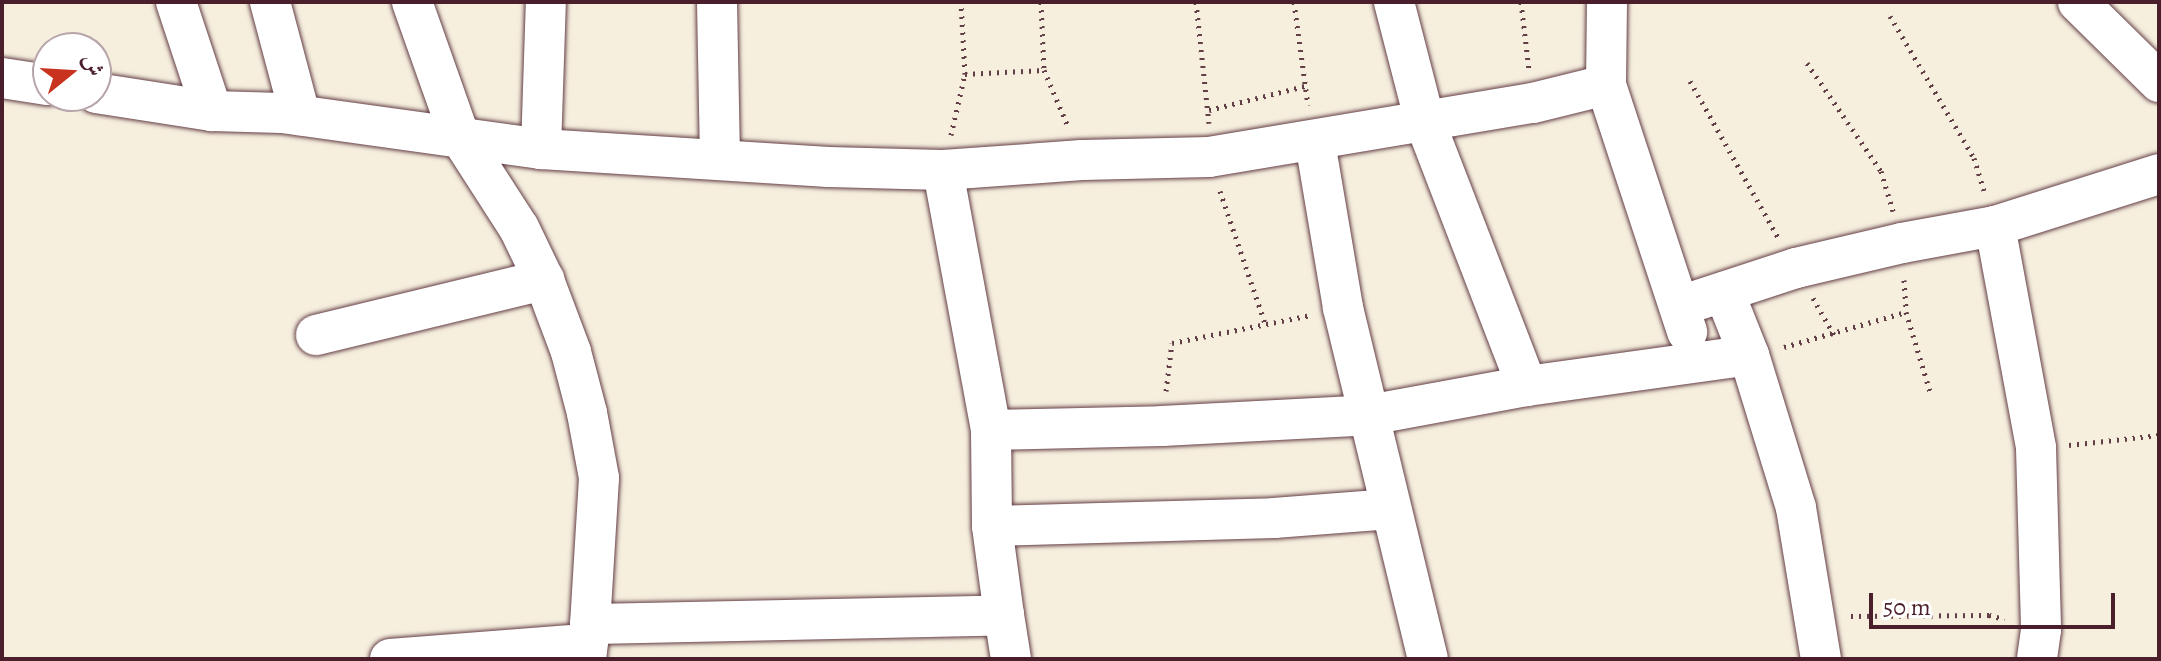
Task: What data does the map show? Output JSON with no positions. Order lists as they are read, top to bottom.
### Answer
{
  "scale_bar": "50 m",
  "north": "right"
}
